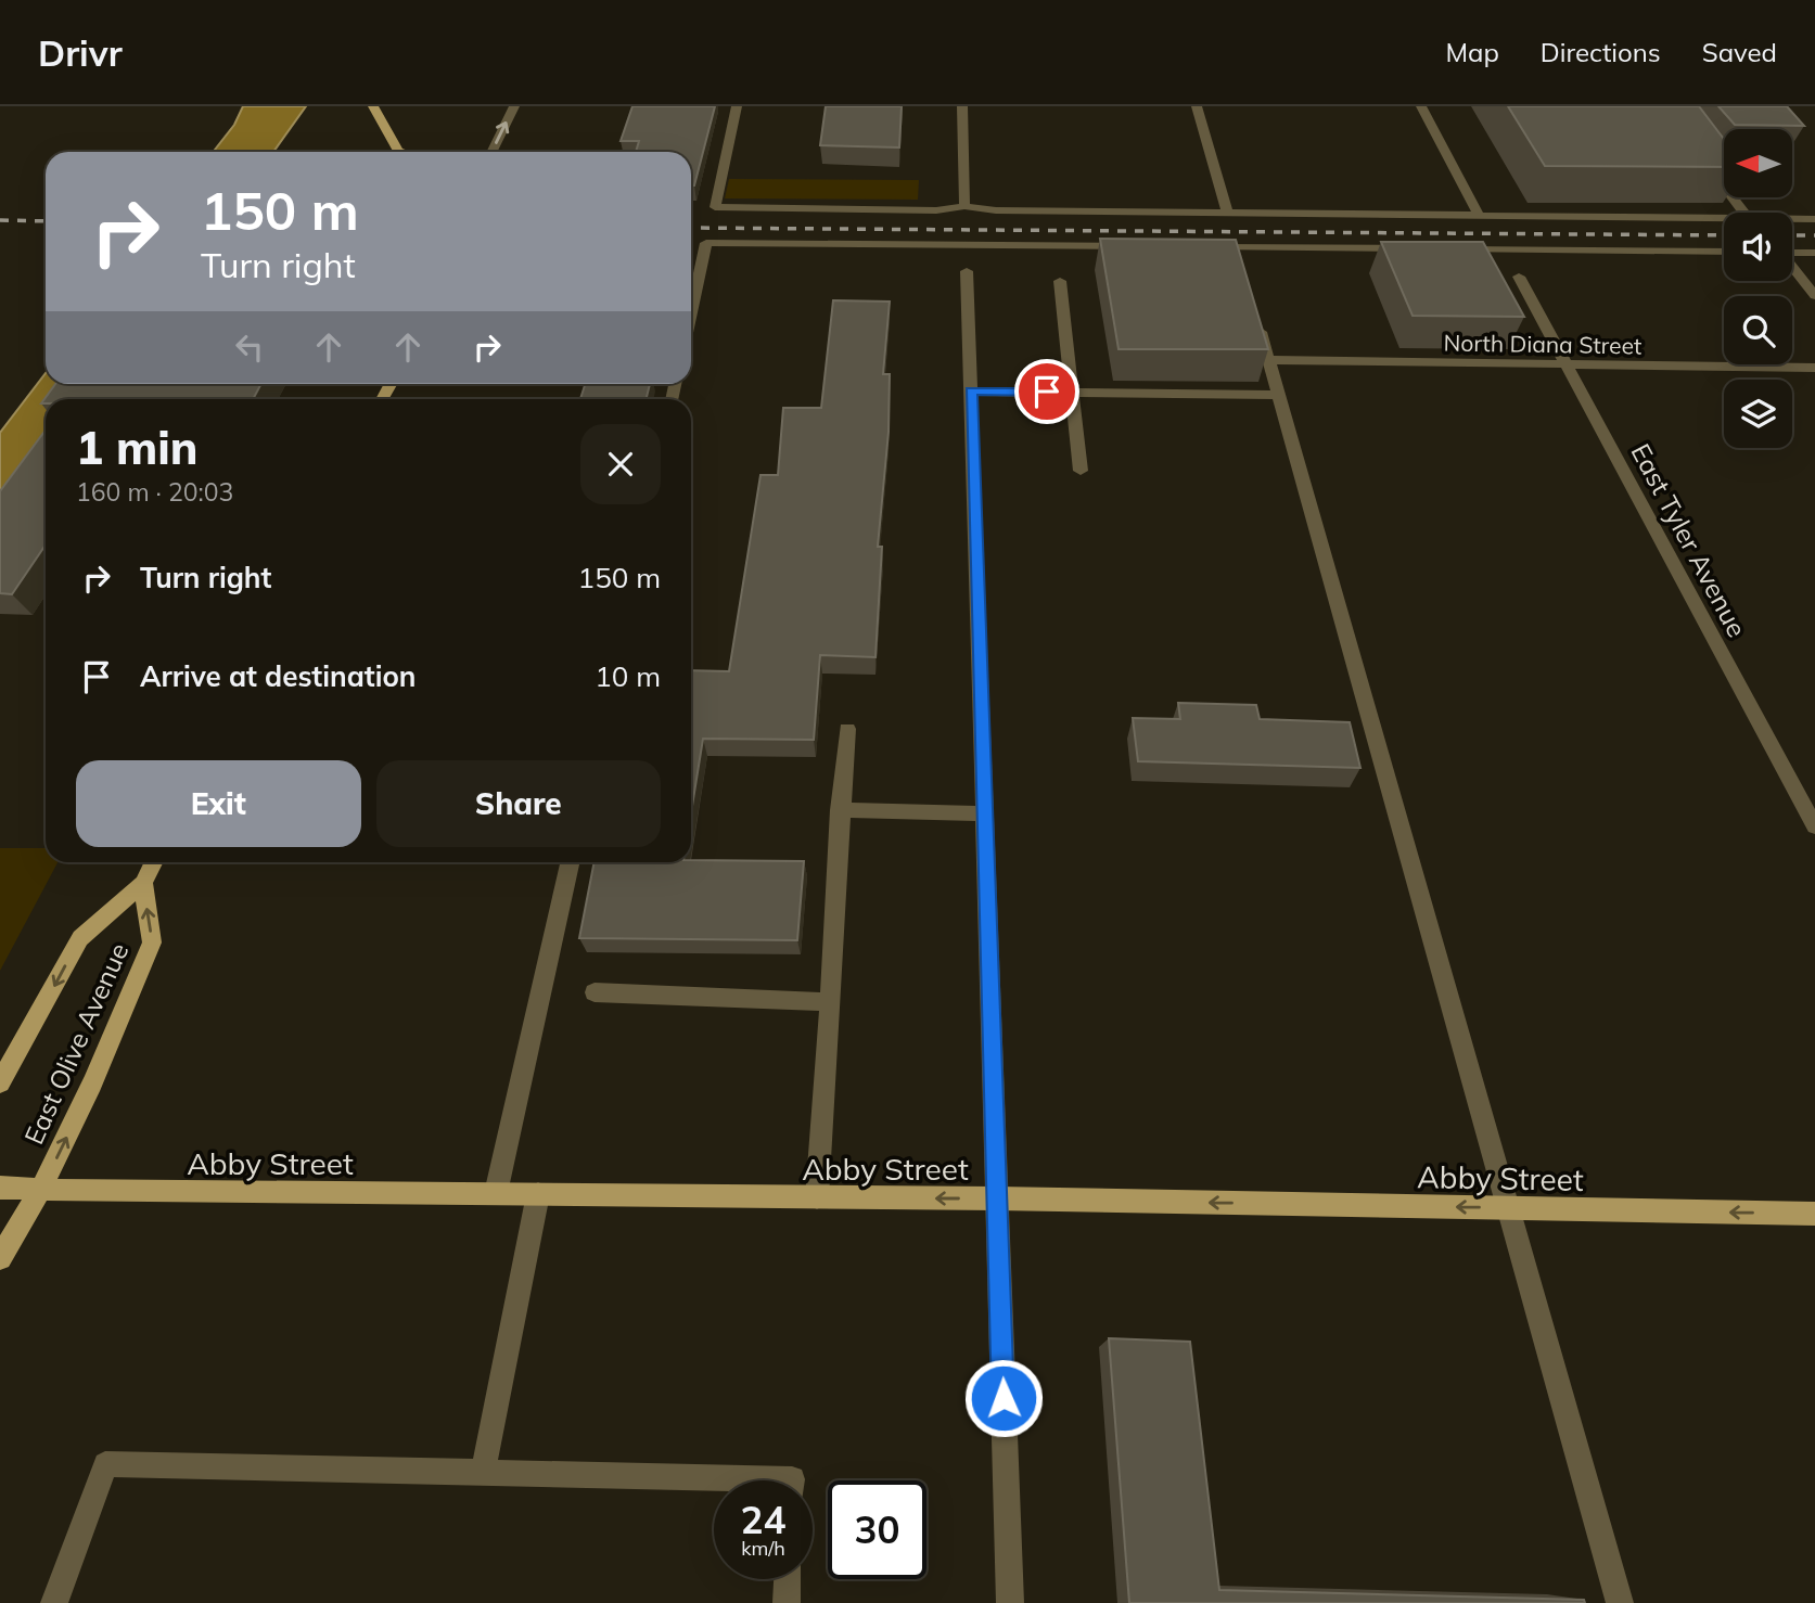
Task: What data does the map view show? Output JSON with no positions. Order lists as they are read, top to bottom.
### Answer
{
  "streets": {
    "main road": ["East Olive Avenue", "Abby Street"],
    "street": ["North Diana Street", "East Tyler Avenue"]
  },
  "crossings": [
    ["North Diana Street", "East Tyler Avenue"],
    ["East Olive Avenue", "Abby Street"]
  ],
  "one_way": ["Abby Street"],
  "north": "left",
  "page": {
    "header": "Drivr",
    "nav": ["Map", "Directions", "Saved"],
    "turn": ["150 m", "Turn right"],
    "heading": ["1 min", "160 m · 20:03"],
    "list": [
      {
        "name": "Turn right",
        "value": "150 m"
      },
      {
        "name": "Arrive at destination",
        "value": "10 m"
      }
    ],
    "buttons": ["Exit", "Share"],
    "speed": "24 km/h",
    "limit": "30"
  }
}
